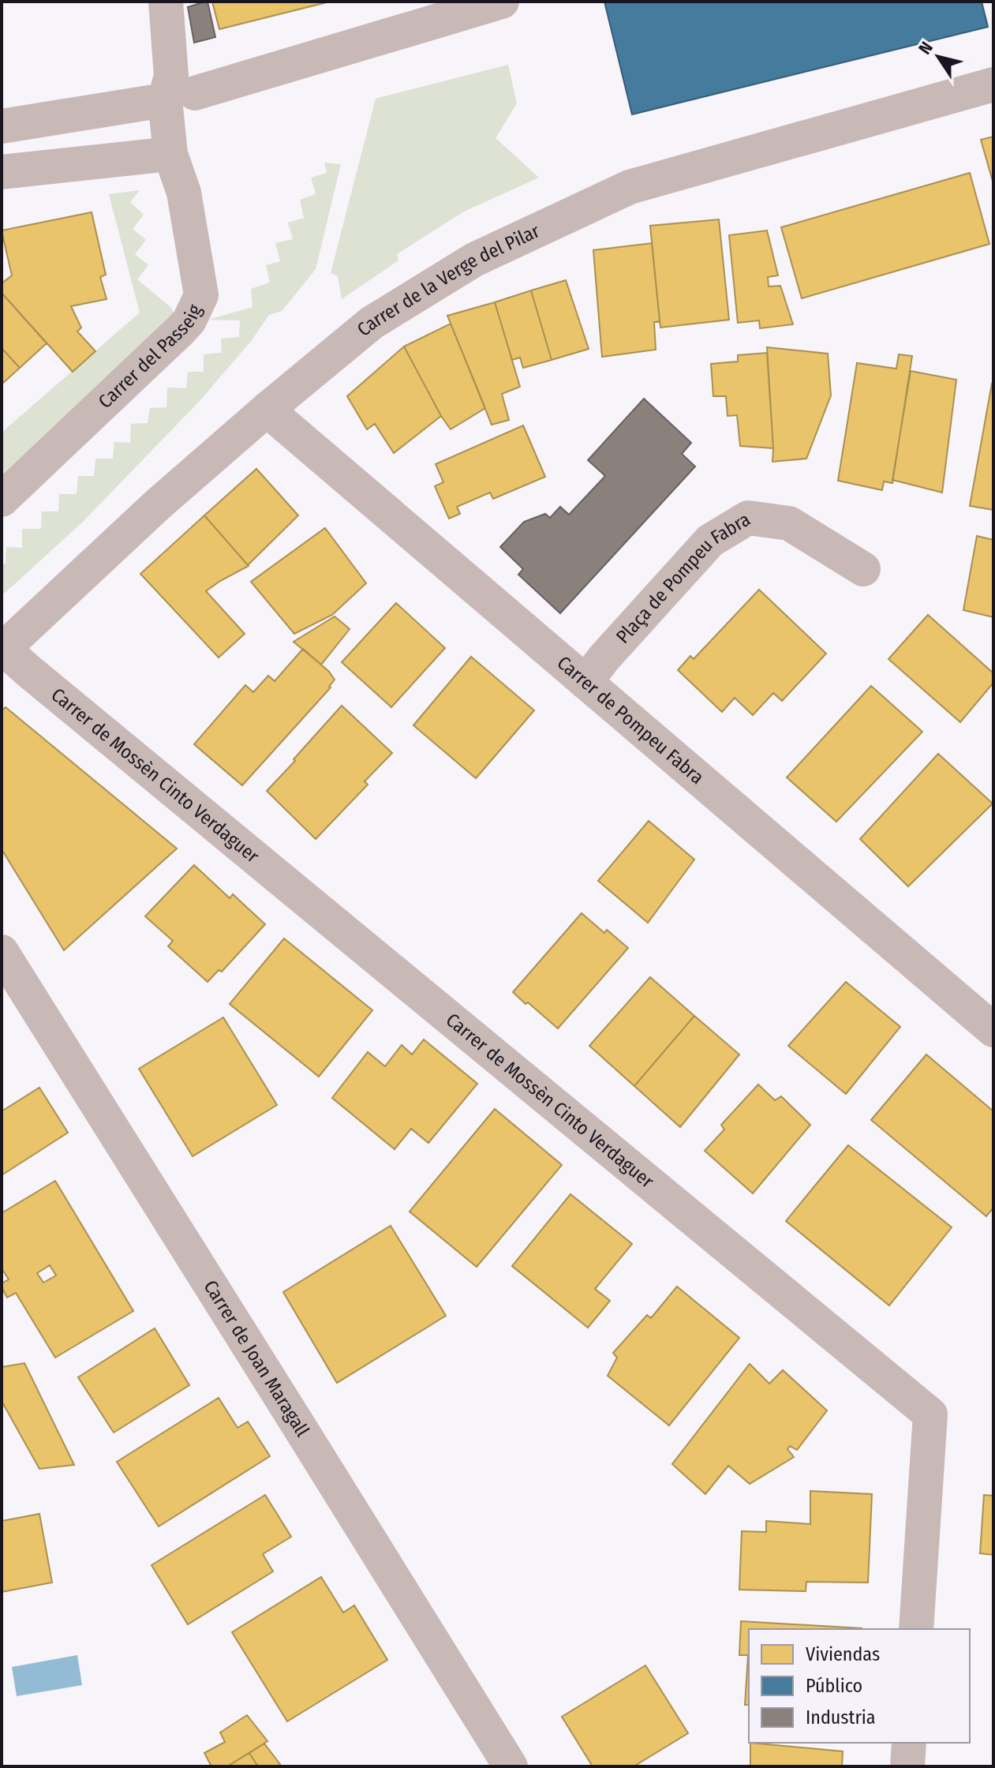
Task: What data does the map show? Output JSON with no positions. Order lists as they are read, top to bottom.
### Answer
{
  "streets": {
    "street": [
      "Carrer de la Verge del Pilar",
      "Carrer del Passeig",
      "Plaça de Pompeu Fabra",
      "Carrer de Pompeu Fabra",
      "Carrer de Mossèn Cinto Verdaguer",
      "Carrer de Joan Maragall"
    ]
  },
  "crossings": [
    ["Carrer de la Verge del Pilar", "Carrer de Pompeu Fabra"],
    ["Carrer de la Verge del Pilar", "Carrer de Mossèn Cinto Verdaguer"],
    ["Plaça de Pompeu Fabra", "Carrer de Pompeu Fabra"]
  ],
  "legend": ["Viviendas", "Público", "Industria"],
  "north": "top left"
}
